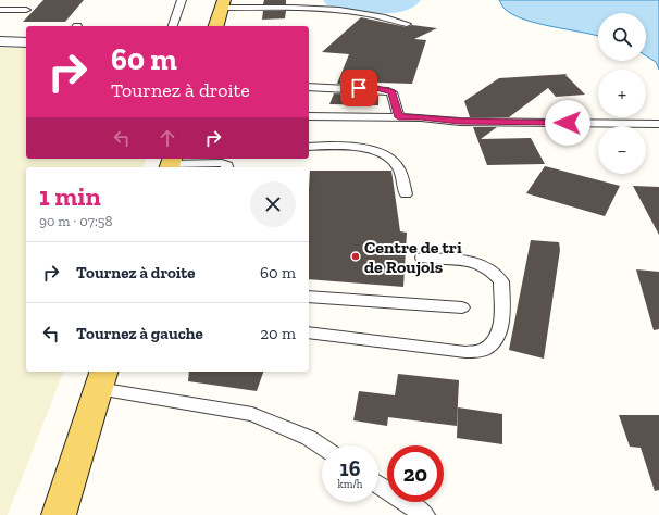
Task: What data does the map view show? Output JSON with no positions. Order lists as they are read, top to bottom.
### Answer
{
  "places": ["Centre de tri de Roujols"],
  "page": {
    "map_buttons": ["+", "−"],
    "turn": ["60 m", "Tournez à droite"],
    "heading": ["1 min", "90 m · 07:58"],
    "list": [
      {
        "name": "Tournez à droite",
        "value": "60 m"
      },
      {
        "name": "Tournez à gauche",
        "value": "20 m"
      }
    ],
    "speed": "16 km/h",
    "limit": "20"
  }
}
